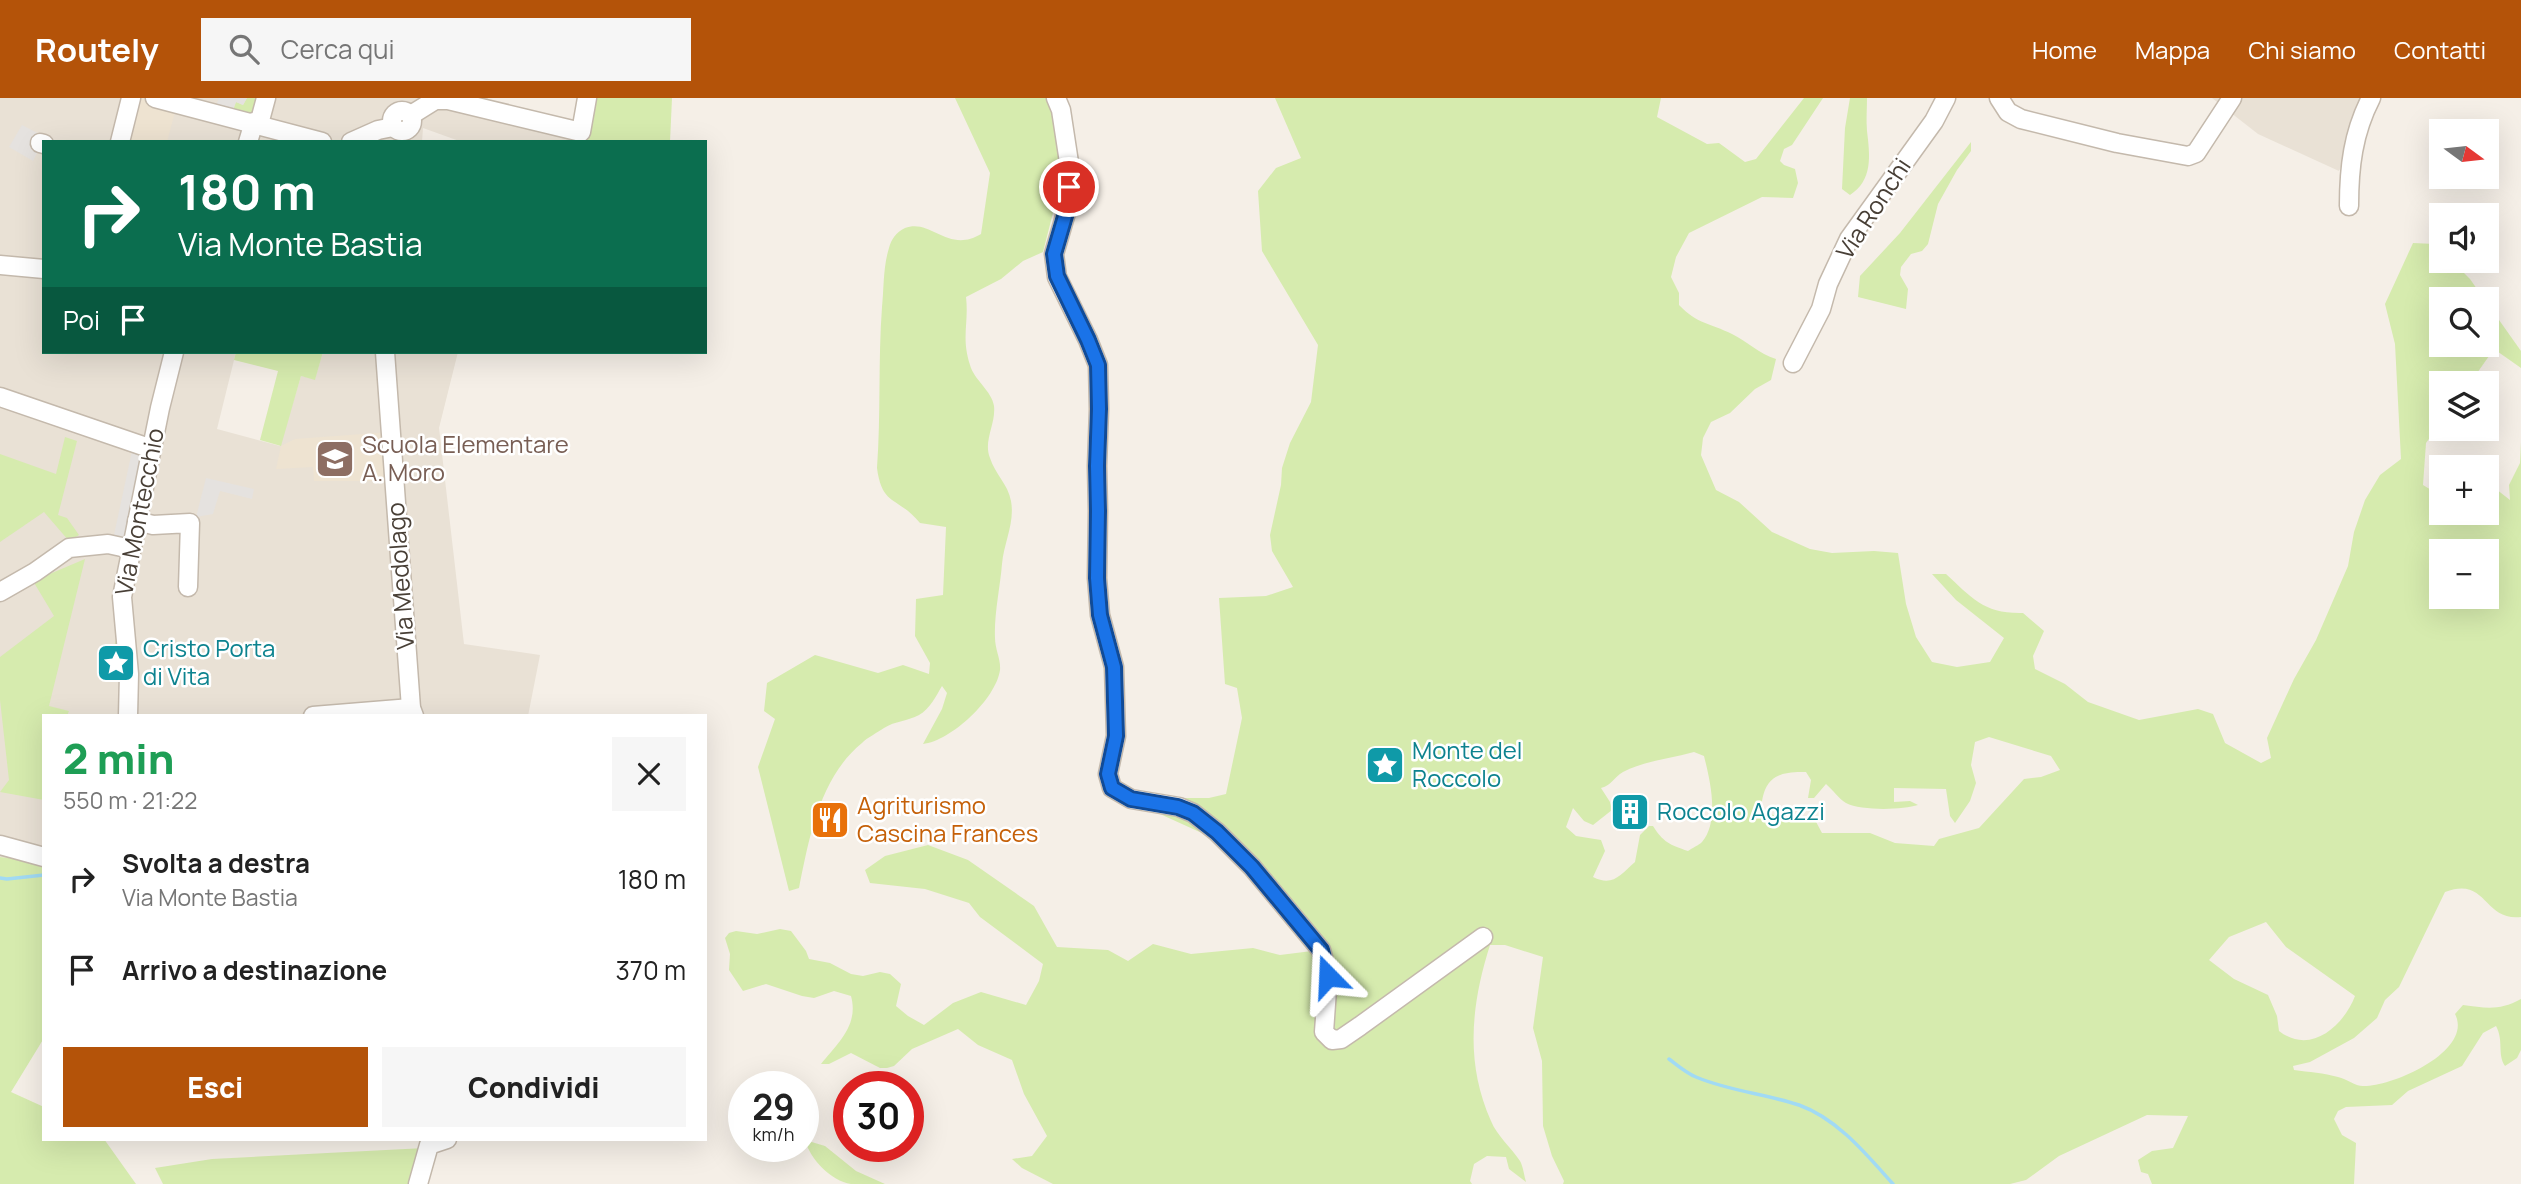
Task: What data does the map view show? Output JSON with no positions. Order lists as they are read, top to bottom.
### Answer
{
  "streets": {
    "street": ["Via Ronchi", "Via Montecchio", "Via Medolago"]
  },
  "places": {
    "school or university": ["Scuola Elementare A. Moro"],
    "place": ["Cristo Porta di Vita", "Monte del Roccolo"],
    "building": ["Roccolo Agazzi"],
    "restaurant": ["Agriturismo Cascina Frances"]
  },
  "north": "right",
  "page": {
    "header": "Routely",
    "search": "Cerca qui",
    "nav": [
      "Home",
      "Mappa",
      "Chi siamo",
      "Contatti"
    ],
    "map_buttons": ["+", "−"],
    "turn": ["180 m", "Via Monte Bastia"],
    "then": "Poi",
    "heading": ["2 min", "550 m · 21:22"],
    "list": [
      {
        "name": "Svolta a destra",
        "note": "Via Monte Bastia",
        "value": "180 m"
      },
      {
        "name": "Arrivo a destinazione",
        "value": "370 m"
      }
    ],
    "buttons": ["Esci", "Condividi"],
    "speed": "29 km/h",
    "limit": "30"
  }
}
